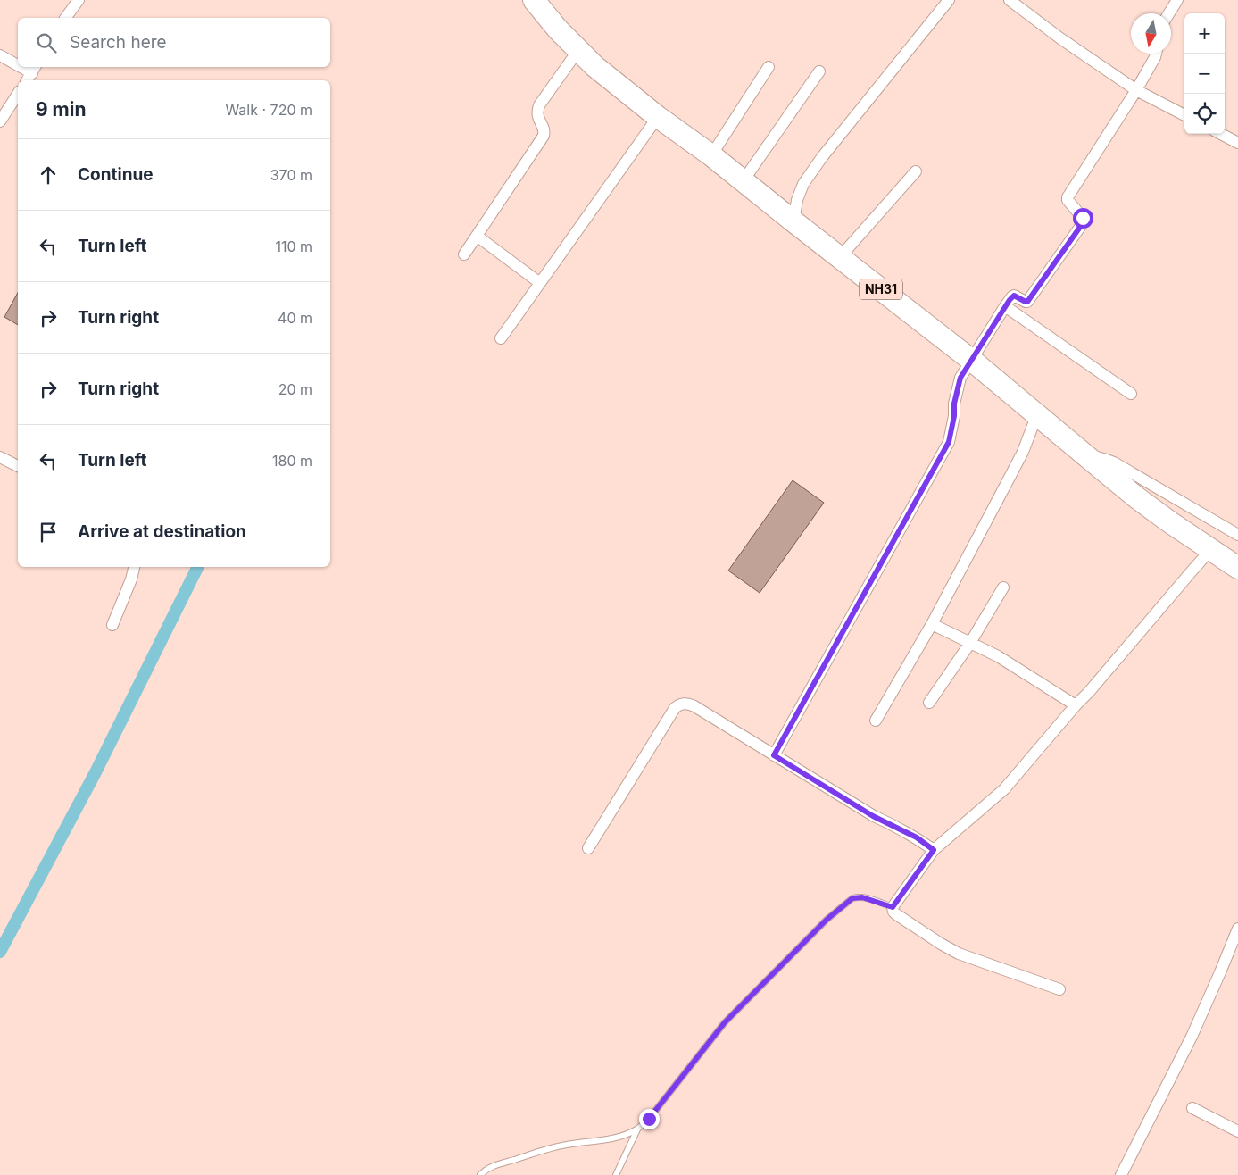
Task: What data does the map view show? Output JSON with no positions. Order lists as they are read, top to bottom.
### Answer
{
  "streets": {
    "highway": ["NH31"]
  },
  "north": "bottom",
  "page": {
    "map_buttons": ["+", "−"],
    "search": "Search here",
    "heading": ["9 min", "Walk · 720 m"],
    "list": [
      ["Continue", "370 m"],
      ["Turn left", "110 m"],
      ["Turn right", "40 m"],
      ["Turn right", "20 m"],
      ["Turn left", "180 m"],
      "Arrive at destination"
    ]
  }
}
